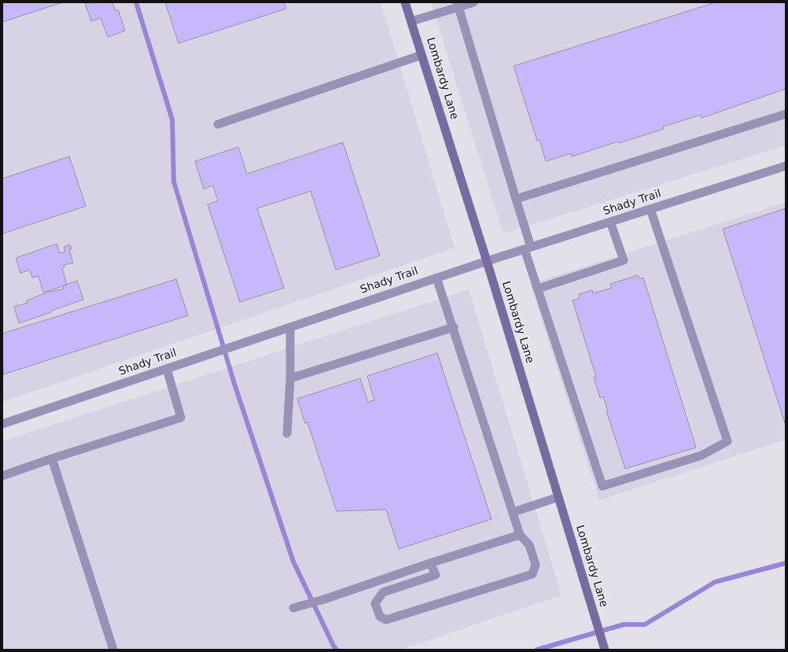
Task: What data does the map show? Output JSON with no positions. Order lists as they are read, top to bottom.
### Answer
{
  "streets": {
    "main road": ["Lombardy Lane"],
    "street": ["Shady Trail"]
  },
  "crossings": [
    ["Lombardy Lane", "Shady Trail"]
  ]
}
